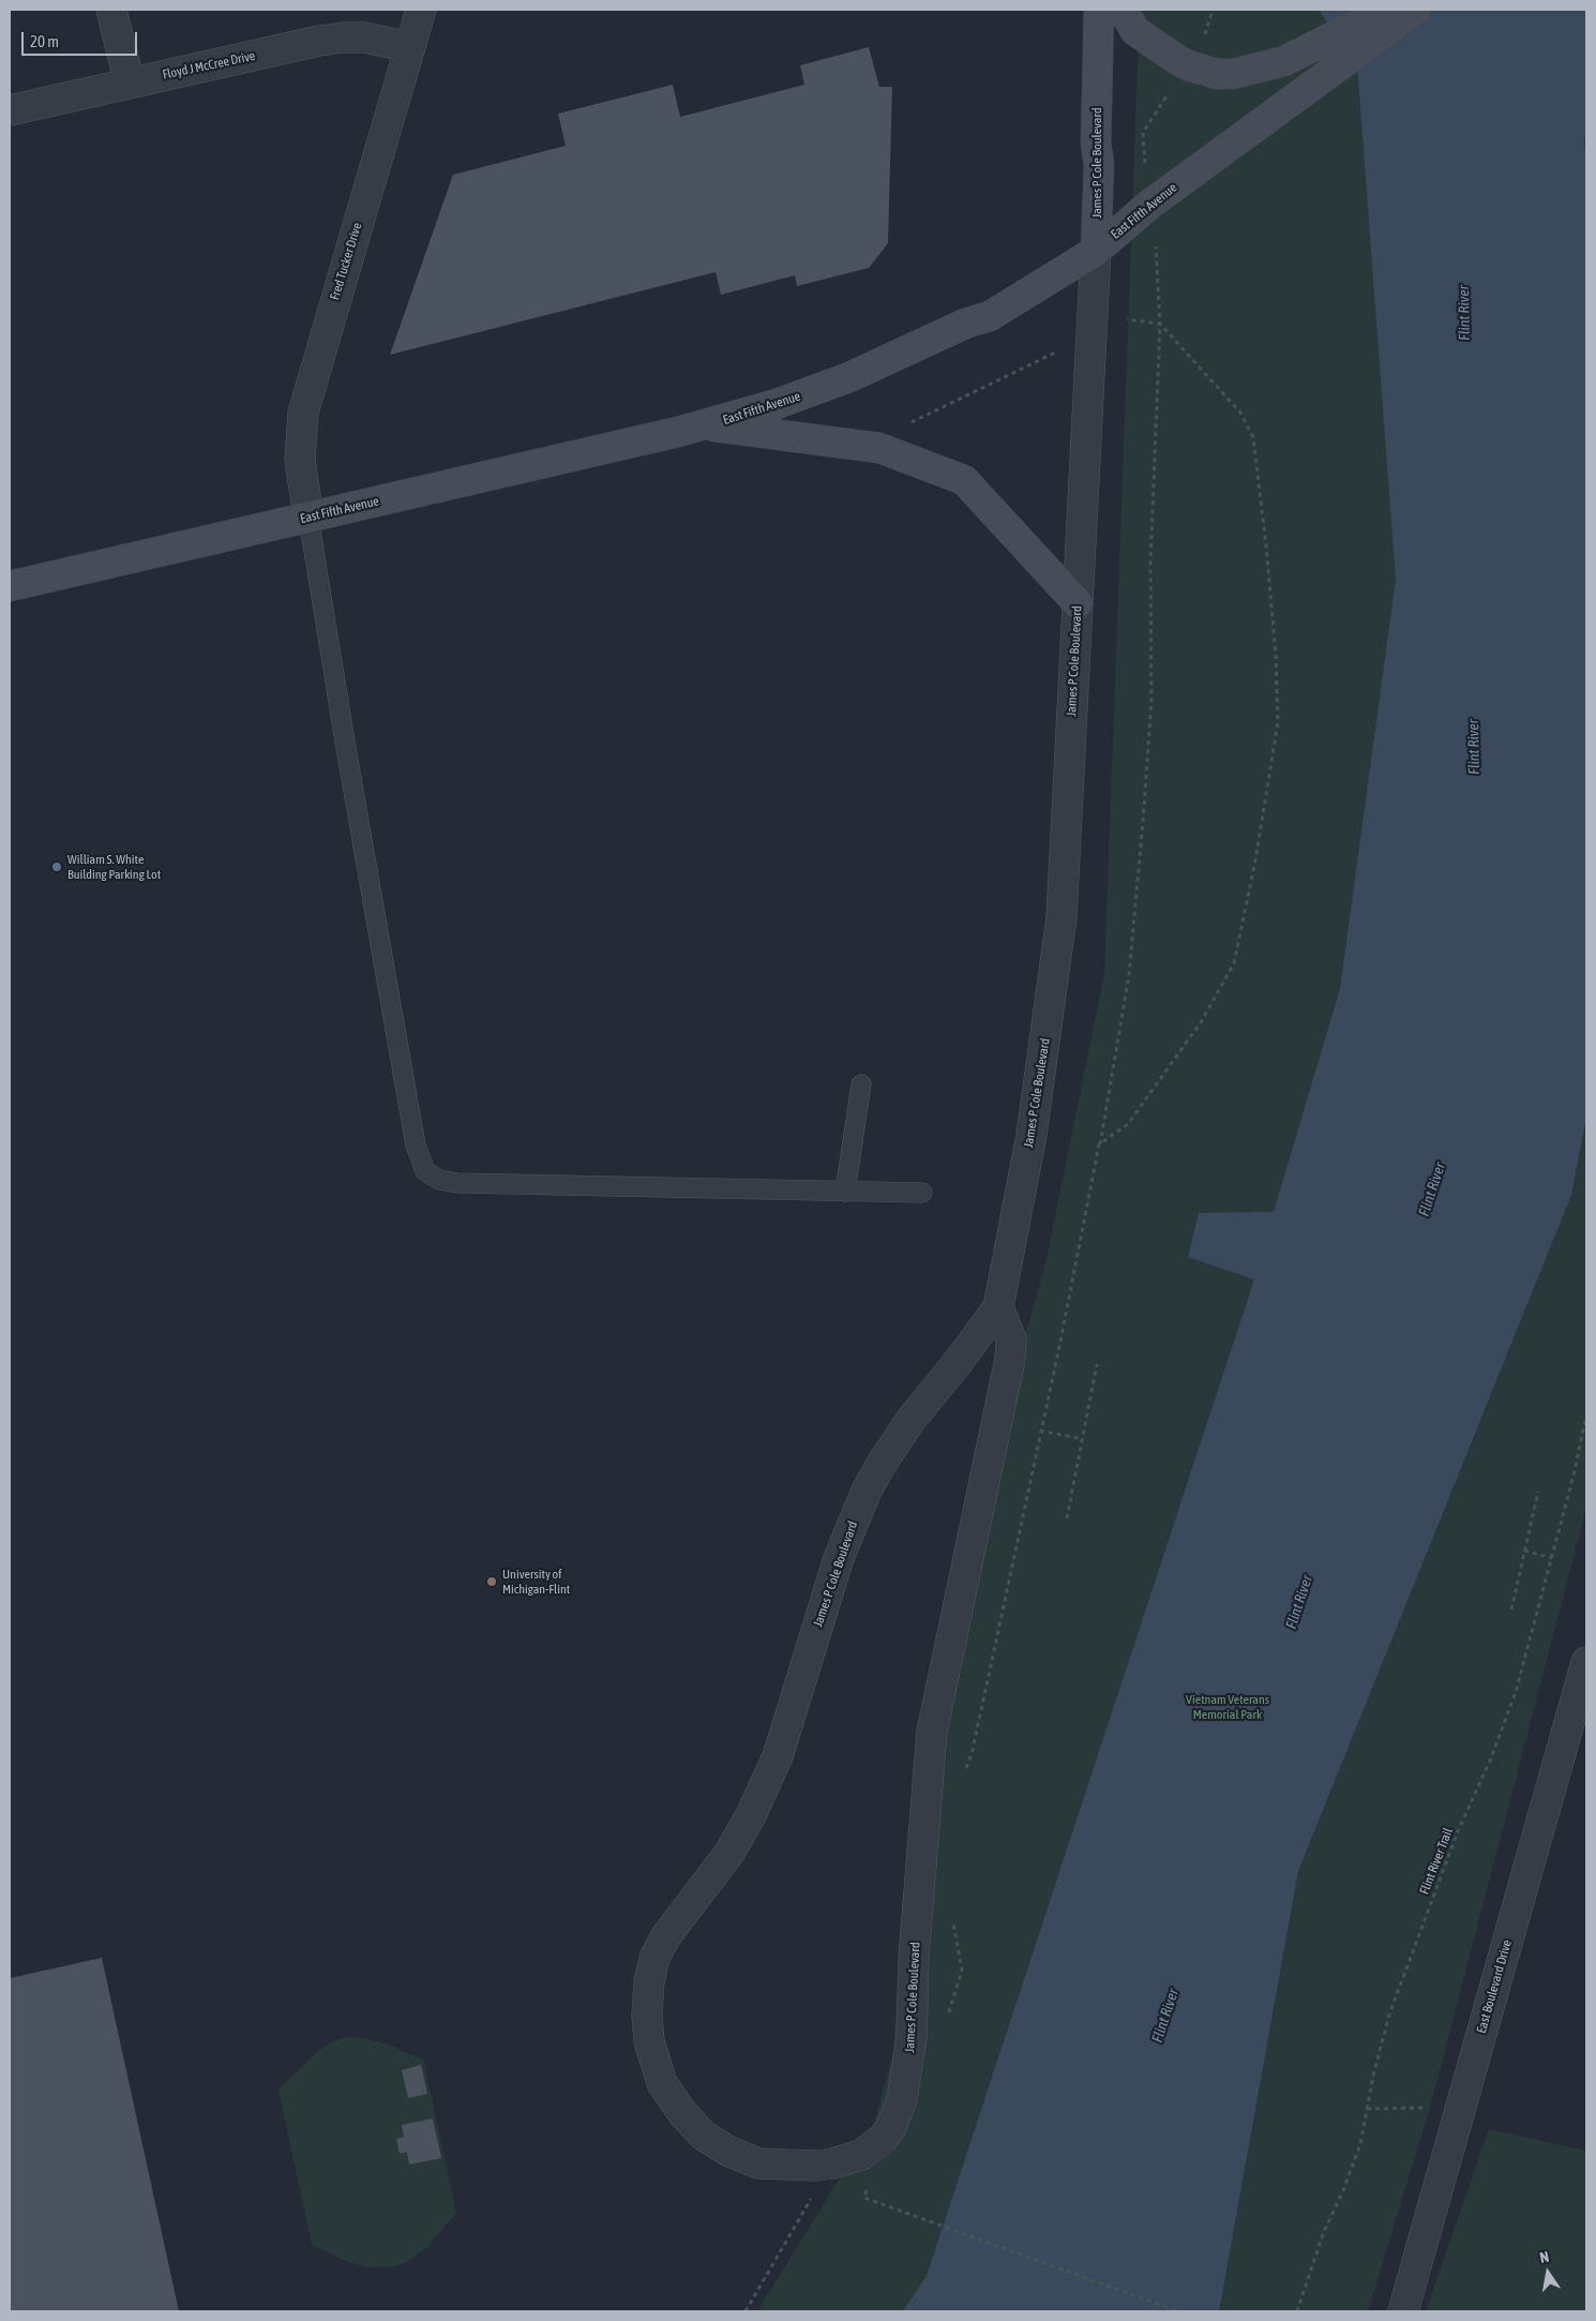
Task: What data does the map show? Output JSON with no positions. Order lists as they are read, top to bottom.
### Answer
{
  "streets": {
    "main road": ["James P Cole Boulevard", "East Fifth Avenue"],
    "street": ["Floyd J McCree Drive", "Fred Tucker Drive", "East Boulevard Drive"],
    "path": ["Flint River Trail"]
  },
  "crossings": [
    ["Floyd J McCree Drive", "Fred Tucker Drive"],
    ["James P Cole Boulevard", "East Fifth Avenue"],
    ["East Fifth Avenue", "Fred Tucker Drive"]
  ],
  "water": ["Flint River"],
  "parks": ["Vietnam Veterans Memorial Park"],
  "places": ["William S. White Building Parking Lot", "University of Michigan-Flint"],
  "scale_bar": "20 m",
  "north": "top"
}
